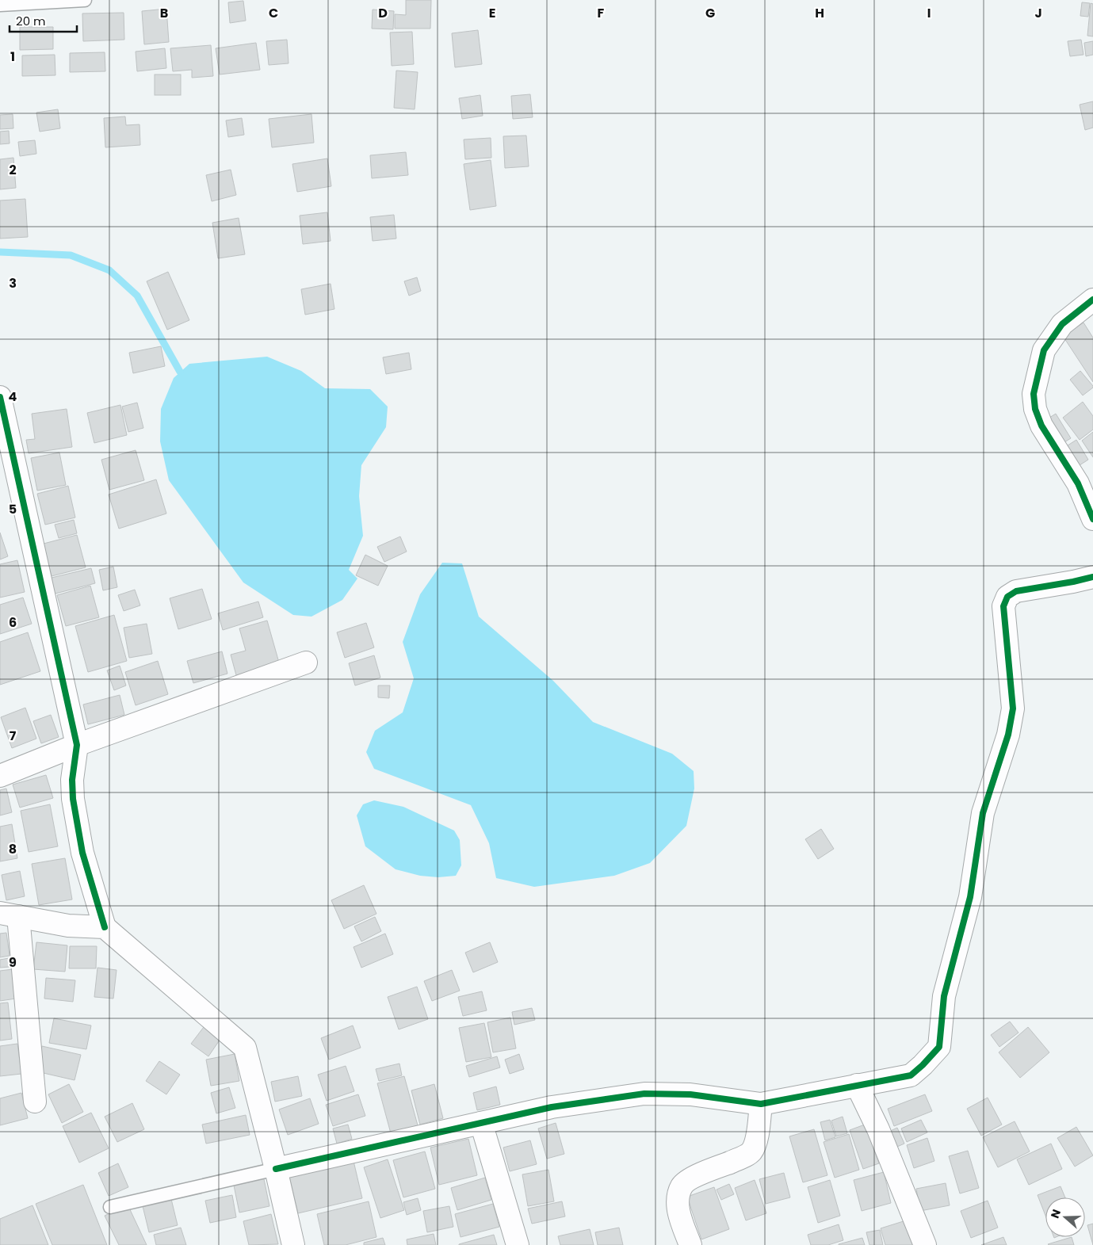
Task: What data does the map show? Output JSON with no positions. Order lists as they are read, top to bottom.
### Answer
{
  "scale_bar": "20 m",
  "north": "left",
  "grid": {
    "columns": [
      "B",
      "C",
      "D",
      "E",
      "F",
      "G",
      "H",
      "I",
      "J"
    ],
    "rows": [
      "1",
      "2",
      "3",
      "4",
      "5",
      "6",
      "7",
      "8",
      "9"
    ]
  }
}
